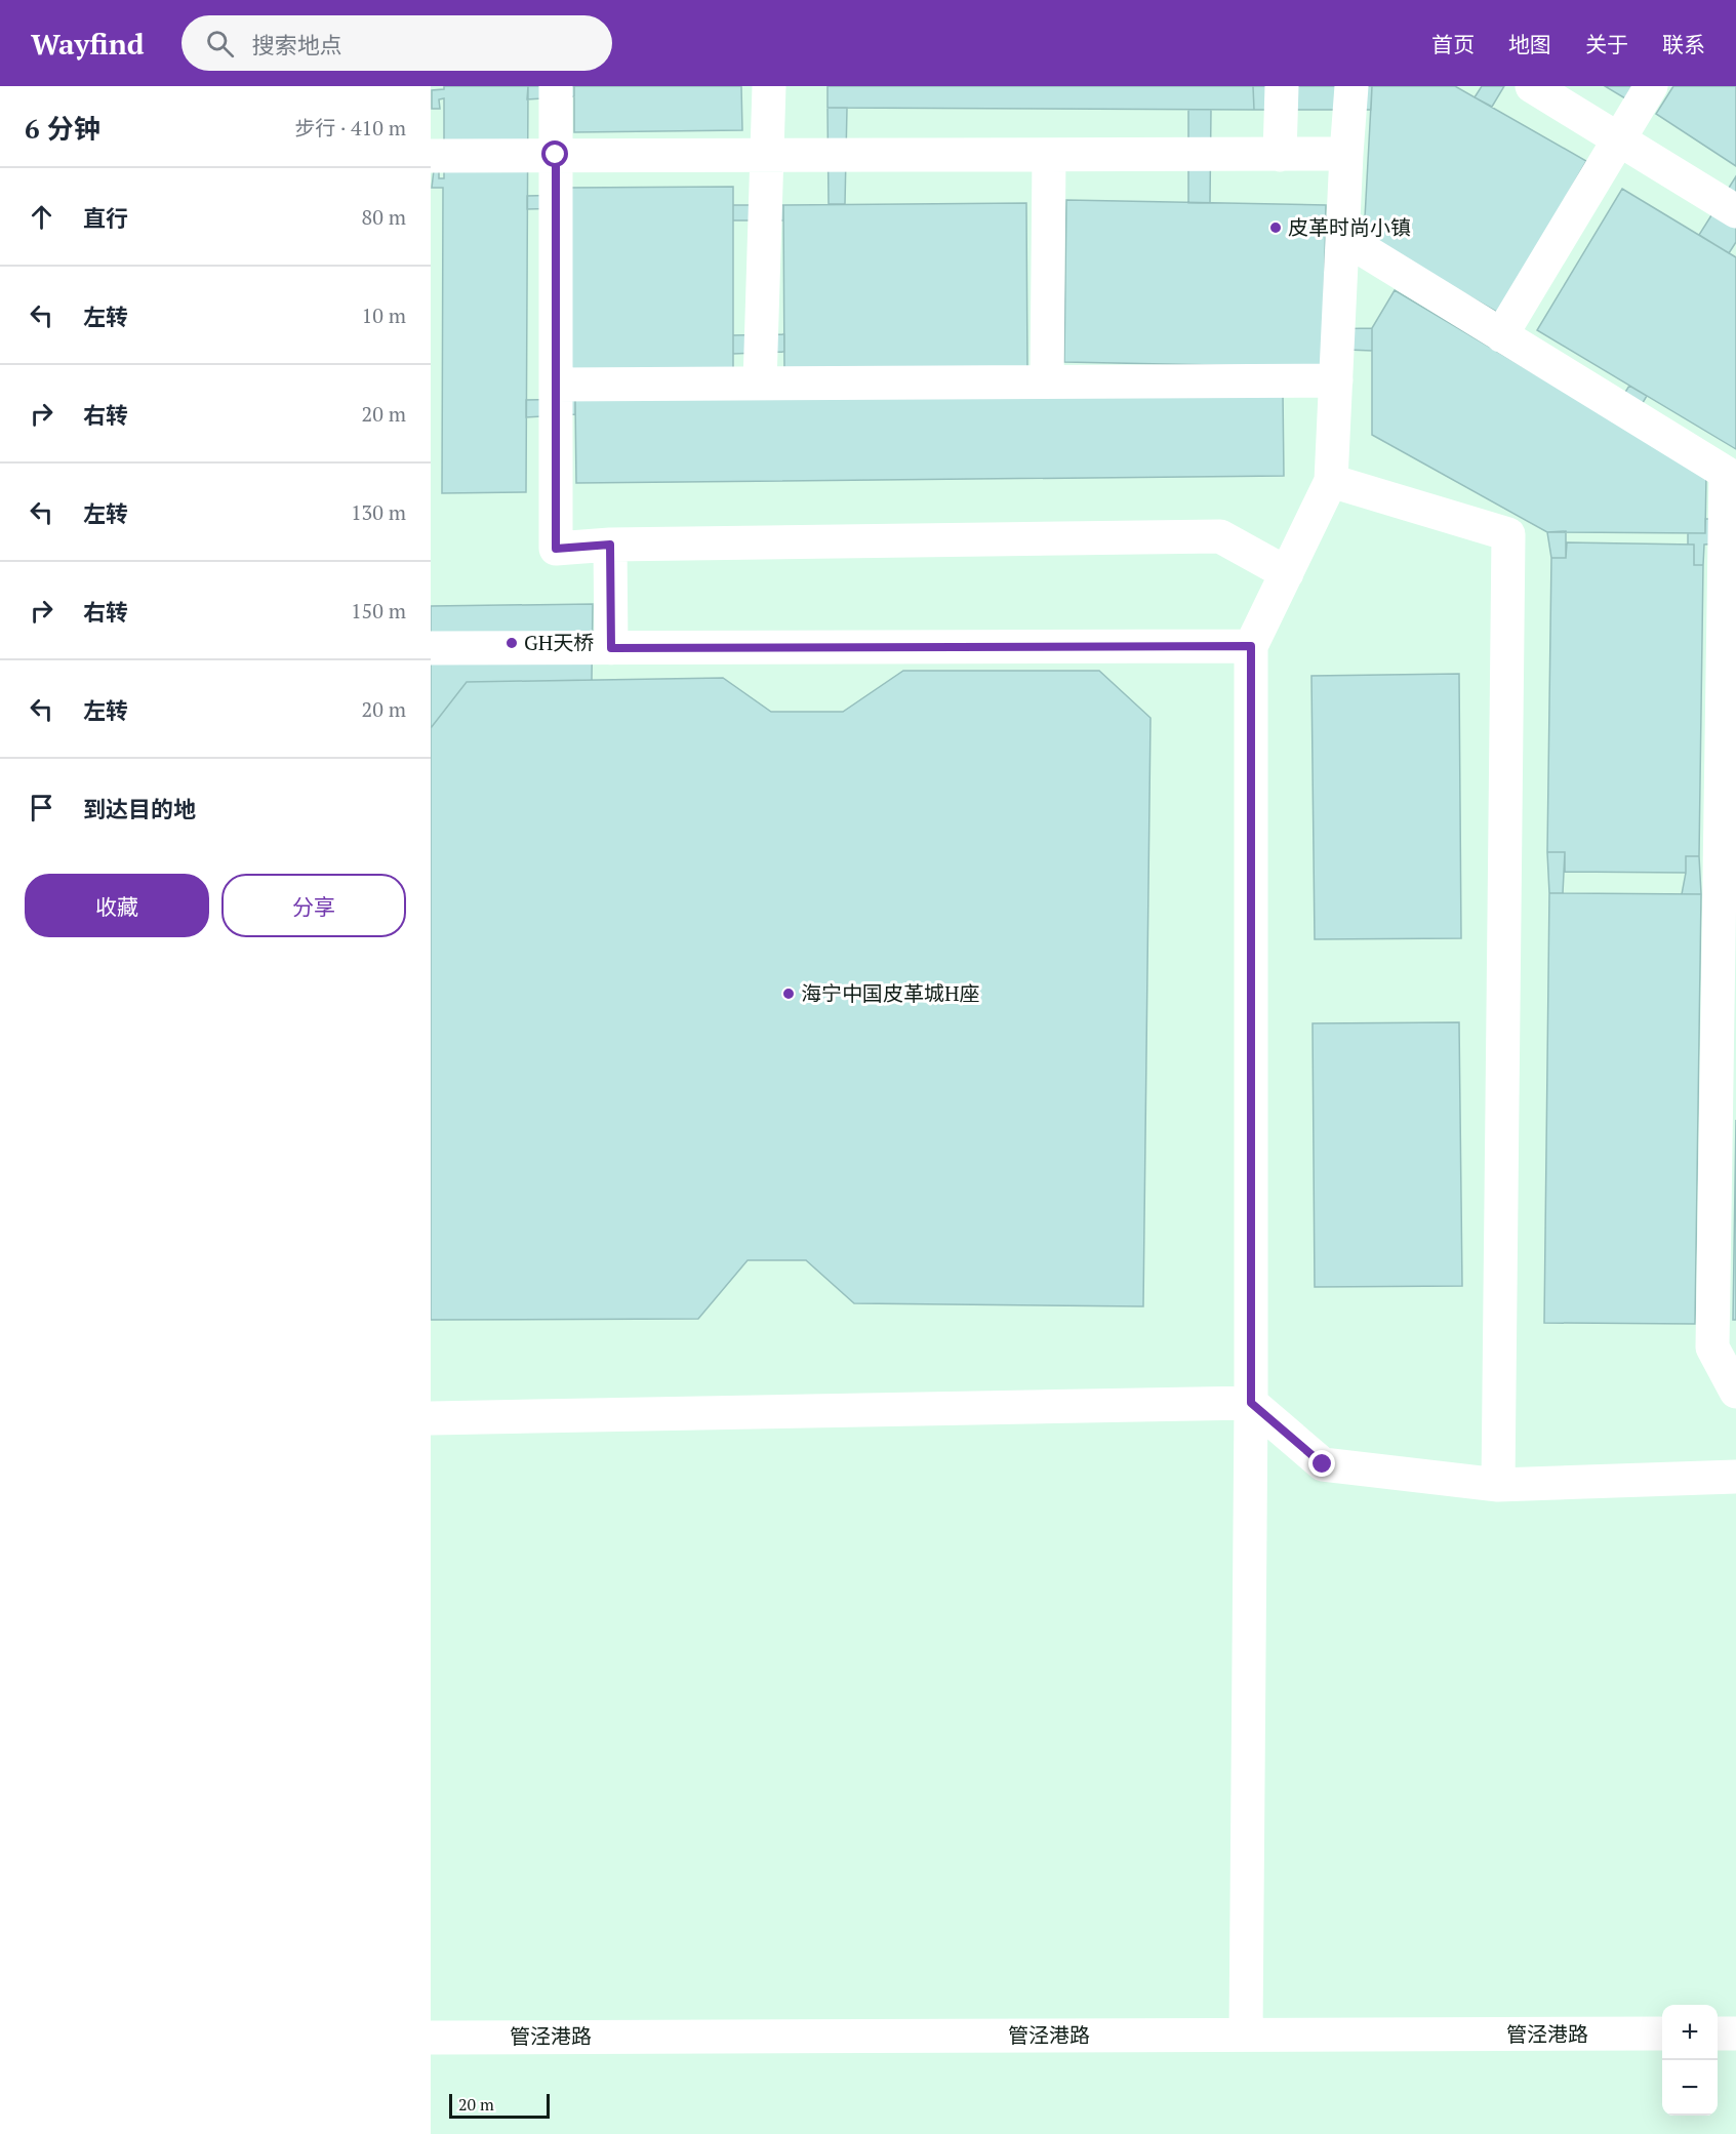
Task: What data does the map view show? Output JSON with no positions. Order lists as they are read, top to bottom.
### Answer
{
  "streets": {
    "street": ["管泾港路"]
  },
  "places": ["皮革时尚小镇", "GH天桥", "海宁中国皮革城H座"],
  "scale_bar": "20 m",
  "page": {
    "header": "Wayfind",
    "search": "搜索地点",
    "nav": [
      "首页",
      "地图",
      "关于",
      "联系"
    ],
    "heading": ["6 分钟", "步行 · 410 m"],
    "list": [
      ["直行", "80 m"],
      ["左转", "10 m"],
      ["右转", "20 m"],
      ["左转", "130 m"],
      ["右转", "150 m"],
      ["左转", "20 m"],
      "到达目的地"
    ],
    "buttons": ["收藏", "分享"],
    "map_buttons": ["+", "−"],
    "scale": "20 m"
  }
}
